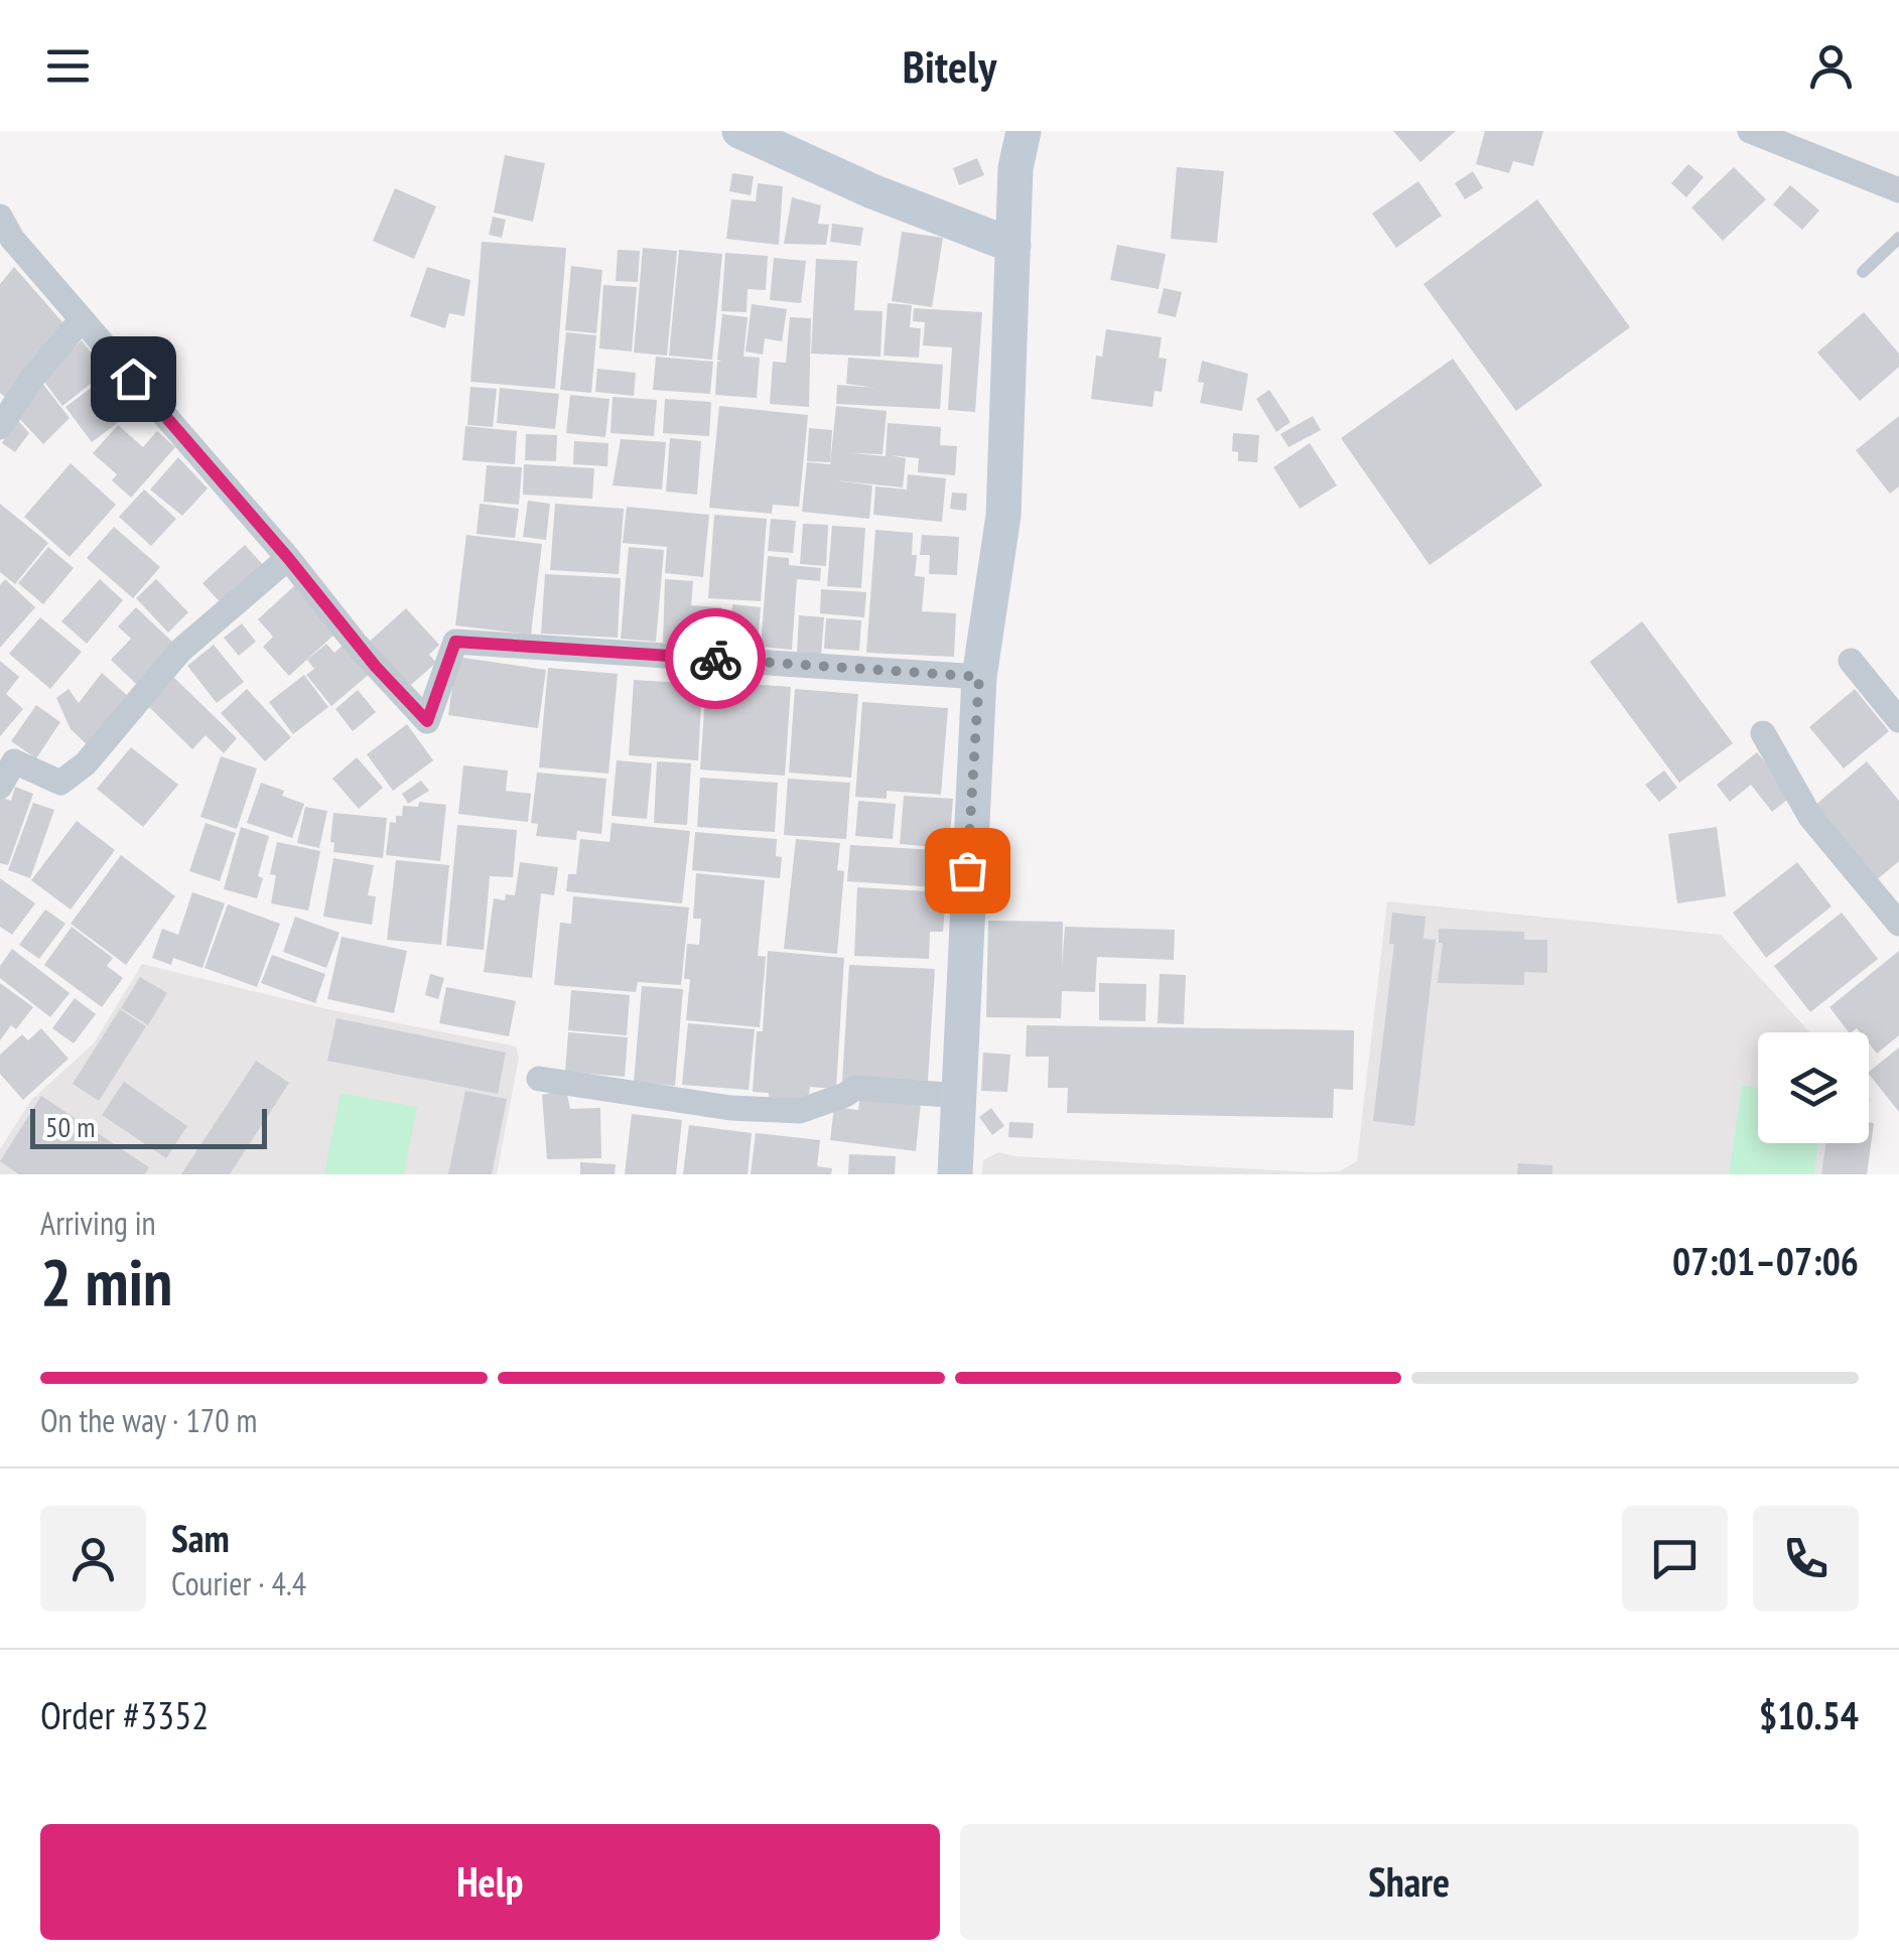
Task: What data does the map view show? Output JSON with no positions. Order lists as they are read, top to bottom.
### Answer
{
  "scale_bar": "50 m",
  "page": {
    "header": "Bitely",
    "scale": "50 m",
    "heading": ["2 min", "Arriving in", "07:01–07:06"],
    "panel": [
      "Sam",
      "Courier · 4.4",
      "Order #3352",
      "$10.54"
    ],
    "bar": "On the way · 170 m",
    "buttons": ["Help", "Share"]
  }
}
